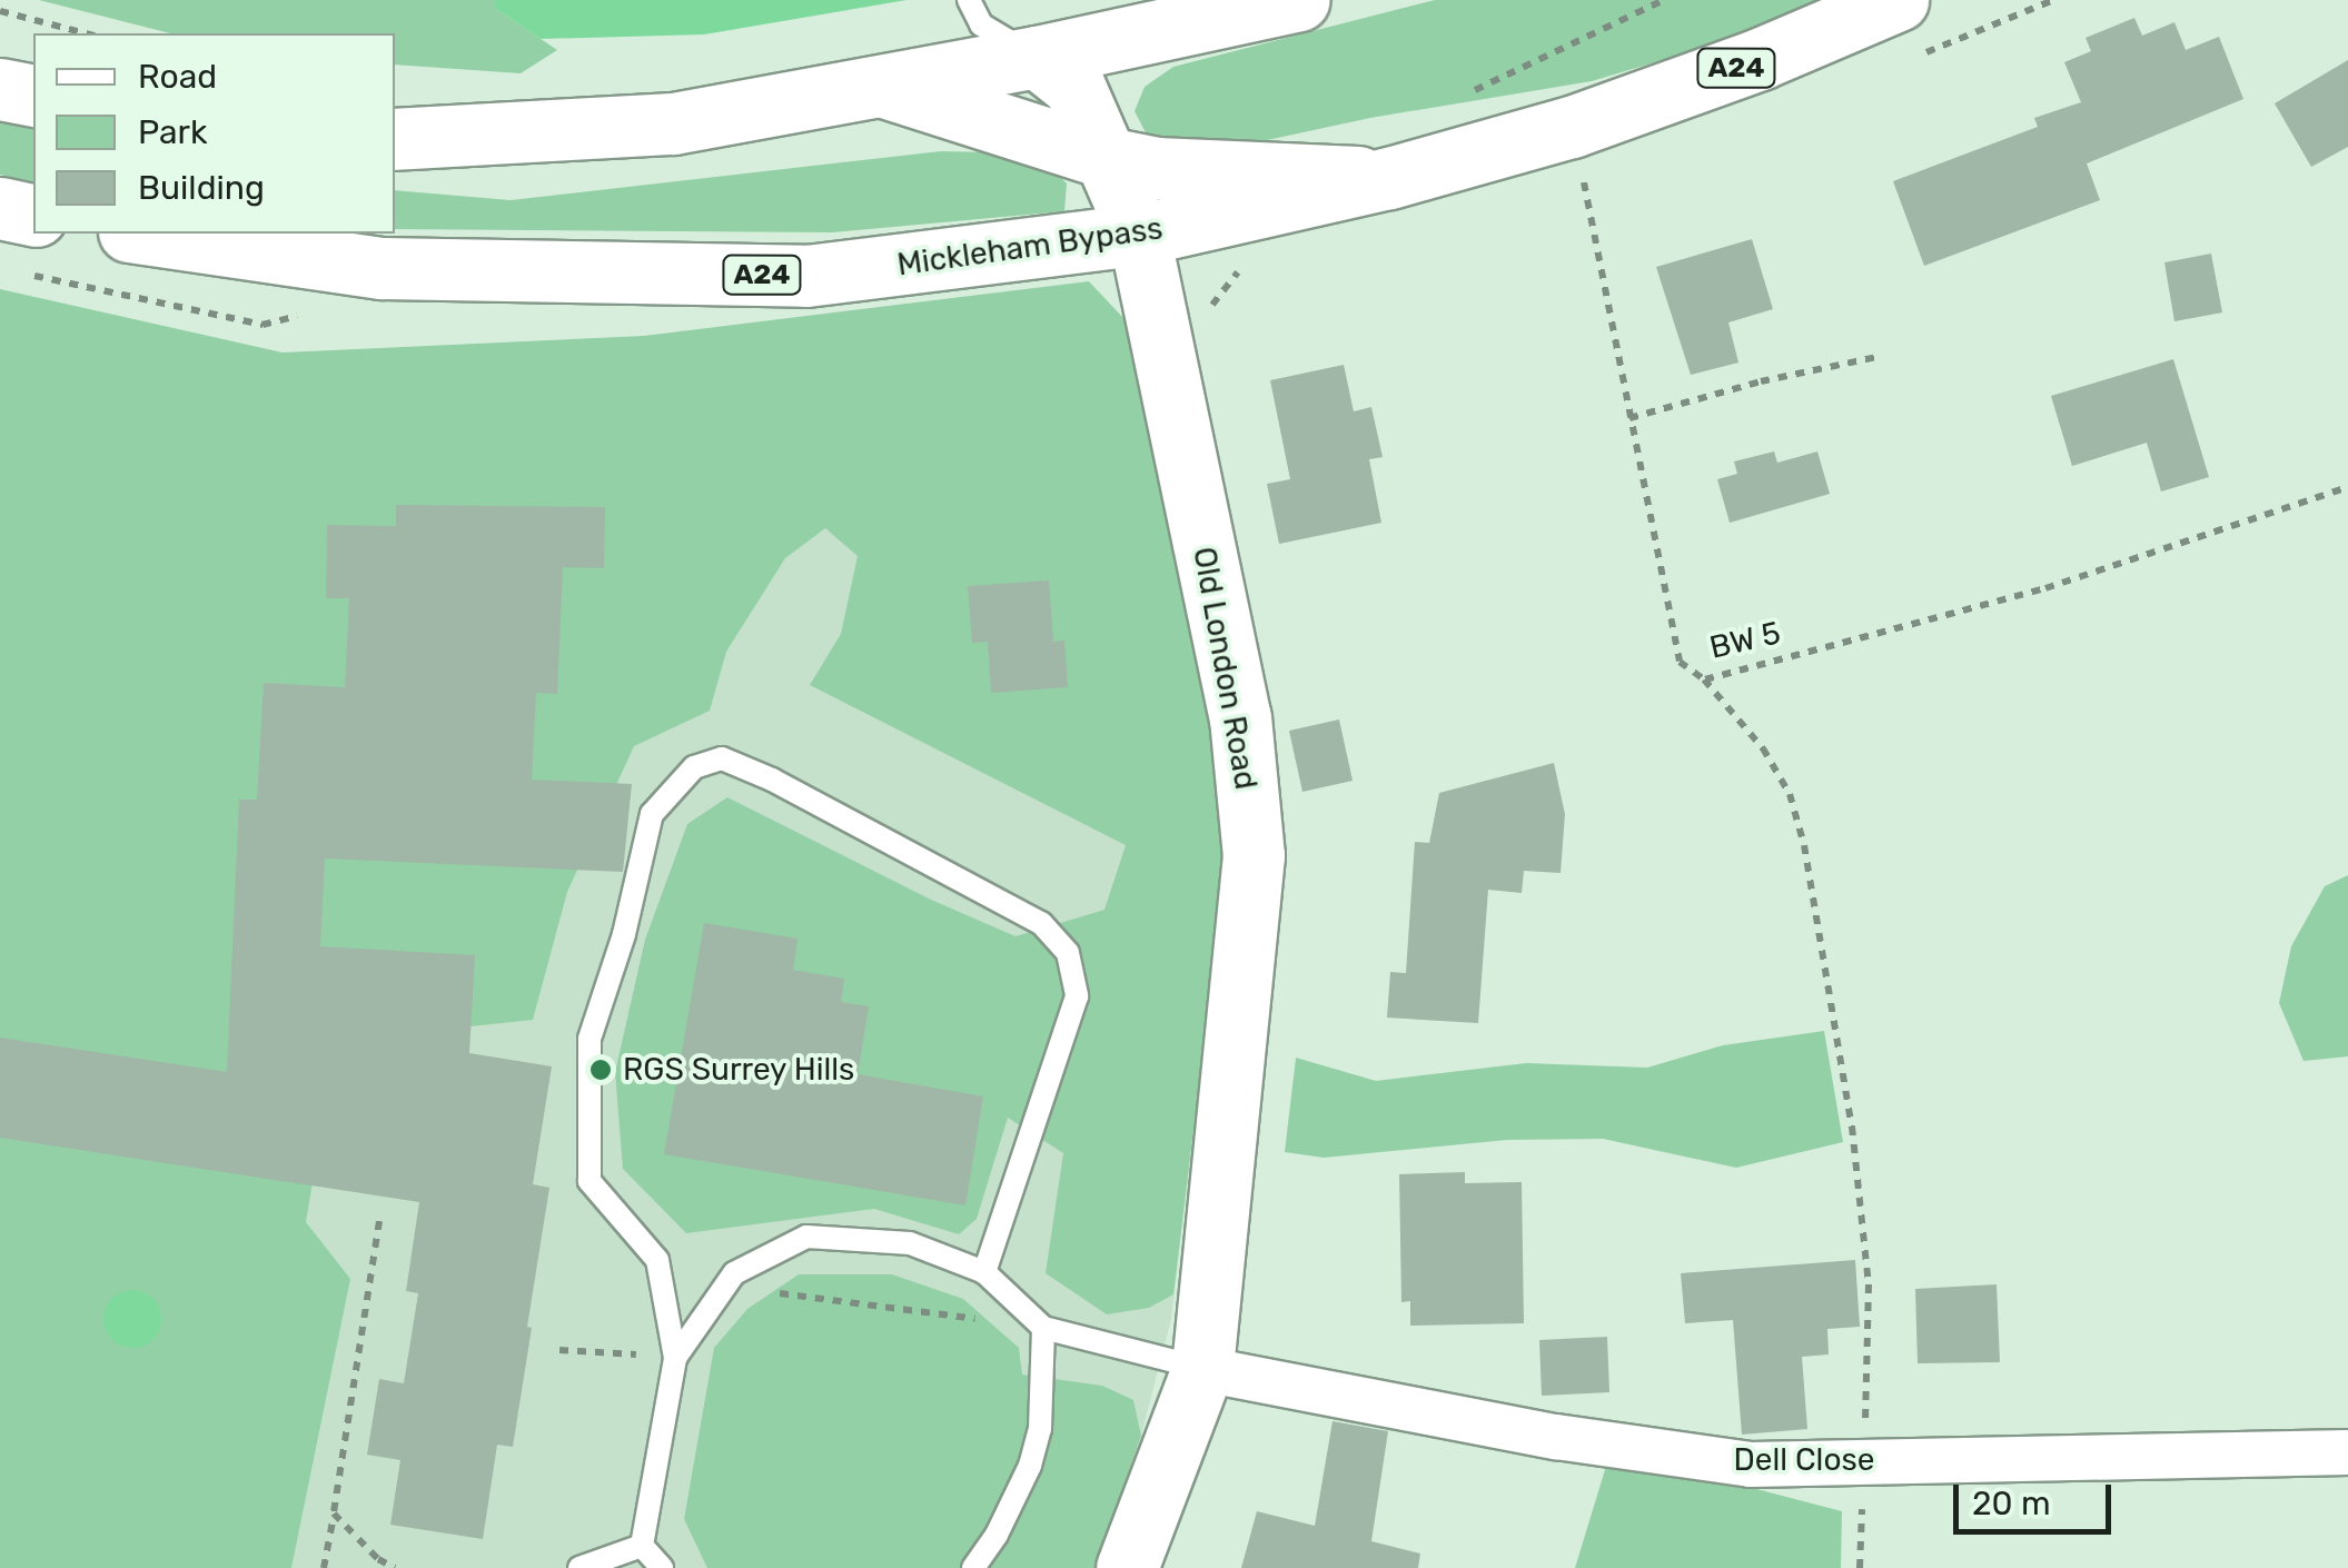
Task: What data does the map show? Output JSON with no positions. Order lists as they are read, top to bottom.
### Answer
{
  "streets": {
    "main road": ["A24", "Mickleham Bypass", "Old London Road"],
    "street": ["Dell Close"],
    "path": ["BW 5"]
  },
  "crossings": [
    ["Mickleham Bypass", "BW 5"],
    ["Mickleham Bypass", "Old London Road"],
    ["Old London Road", "Dell Close"]
  ],
  "places": ["RGS Surrey Hills"],
  "legend": ["Road", "Park", "Building"],
  "scale_bar": "20 m"
}
